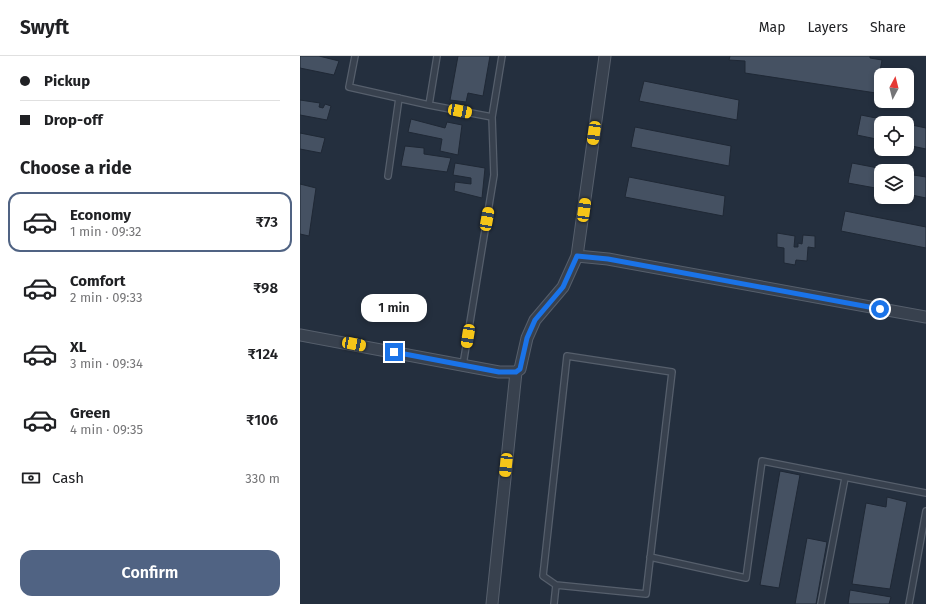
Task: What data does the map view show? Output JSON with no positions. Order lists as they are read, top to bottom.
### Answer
{
  "north": "top",
  "page": {
    "header": "Swyft",
    "nav": ["Map", "Layers", "Share"],
    "banner": ["Pickup", "Drop-off"],
    "heading": "Choose a ride",
    "list": [
      {
        "name": "Economy",
        "note": "1 min · 09:32",
        "value": "₹73"
      },
      {
        "name": "Comfort",
        "note": "2 min · 09:33",
        "value": "₹98"
      },
      {
        "name": "XL",
        "note": "3 min · 09:34",
        "value": "₹124"
      },
      {
        "name": "Green",
        "note": "4 min · 09:35",
        "value": "₹106"
      }
    ],
    "bubble": "1 min",
    "pay": ["Cash", "330 m"],
    "buttons": "Confirm"
  }
}
